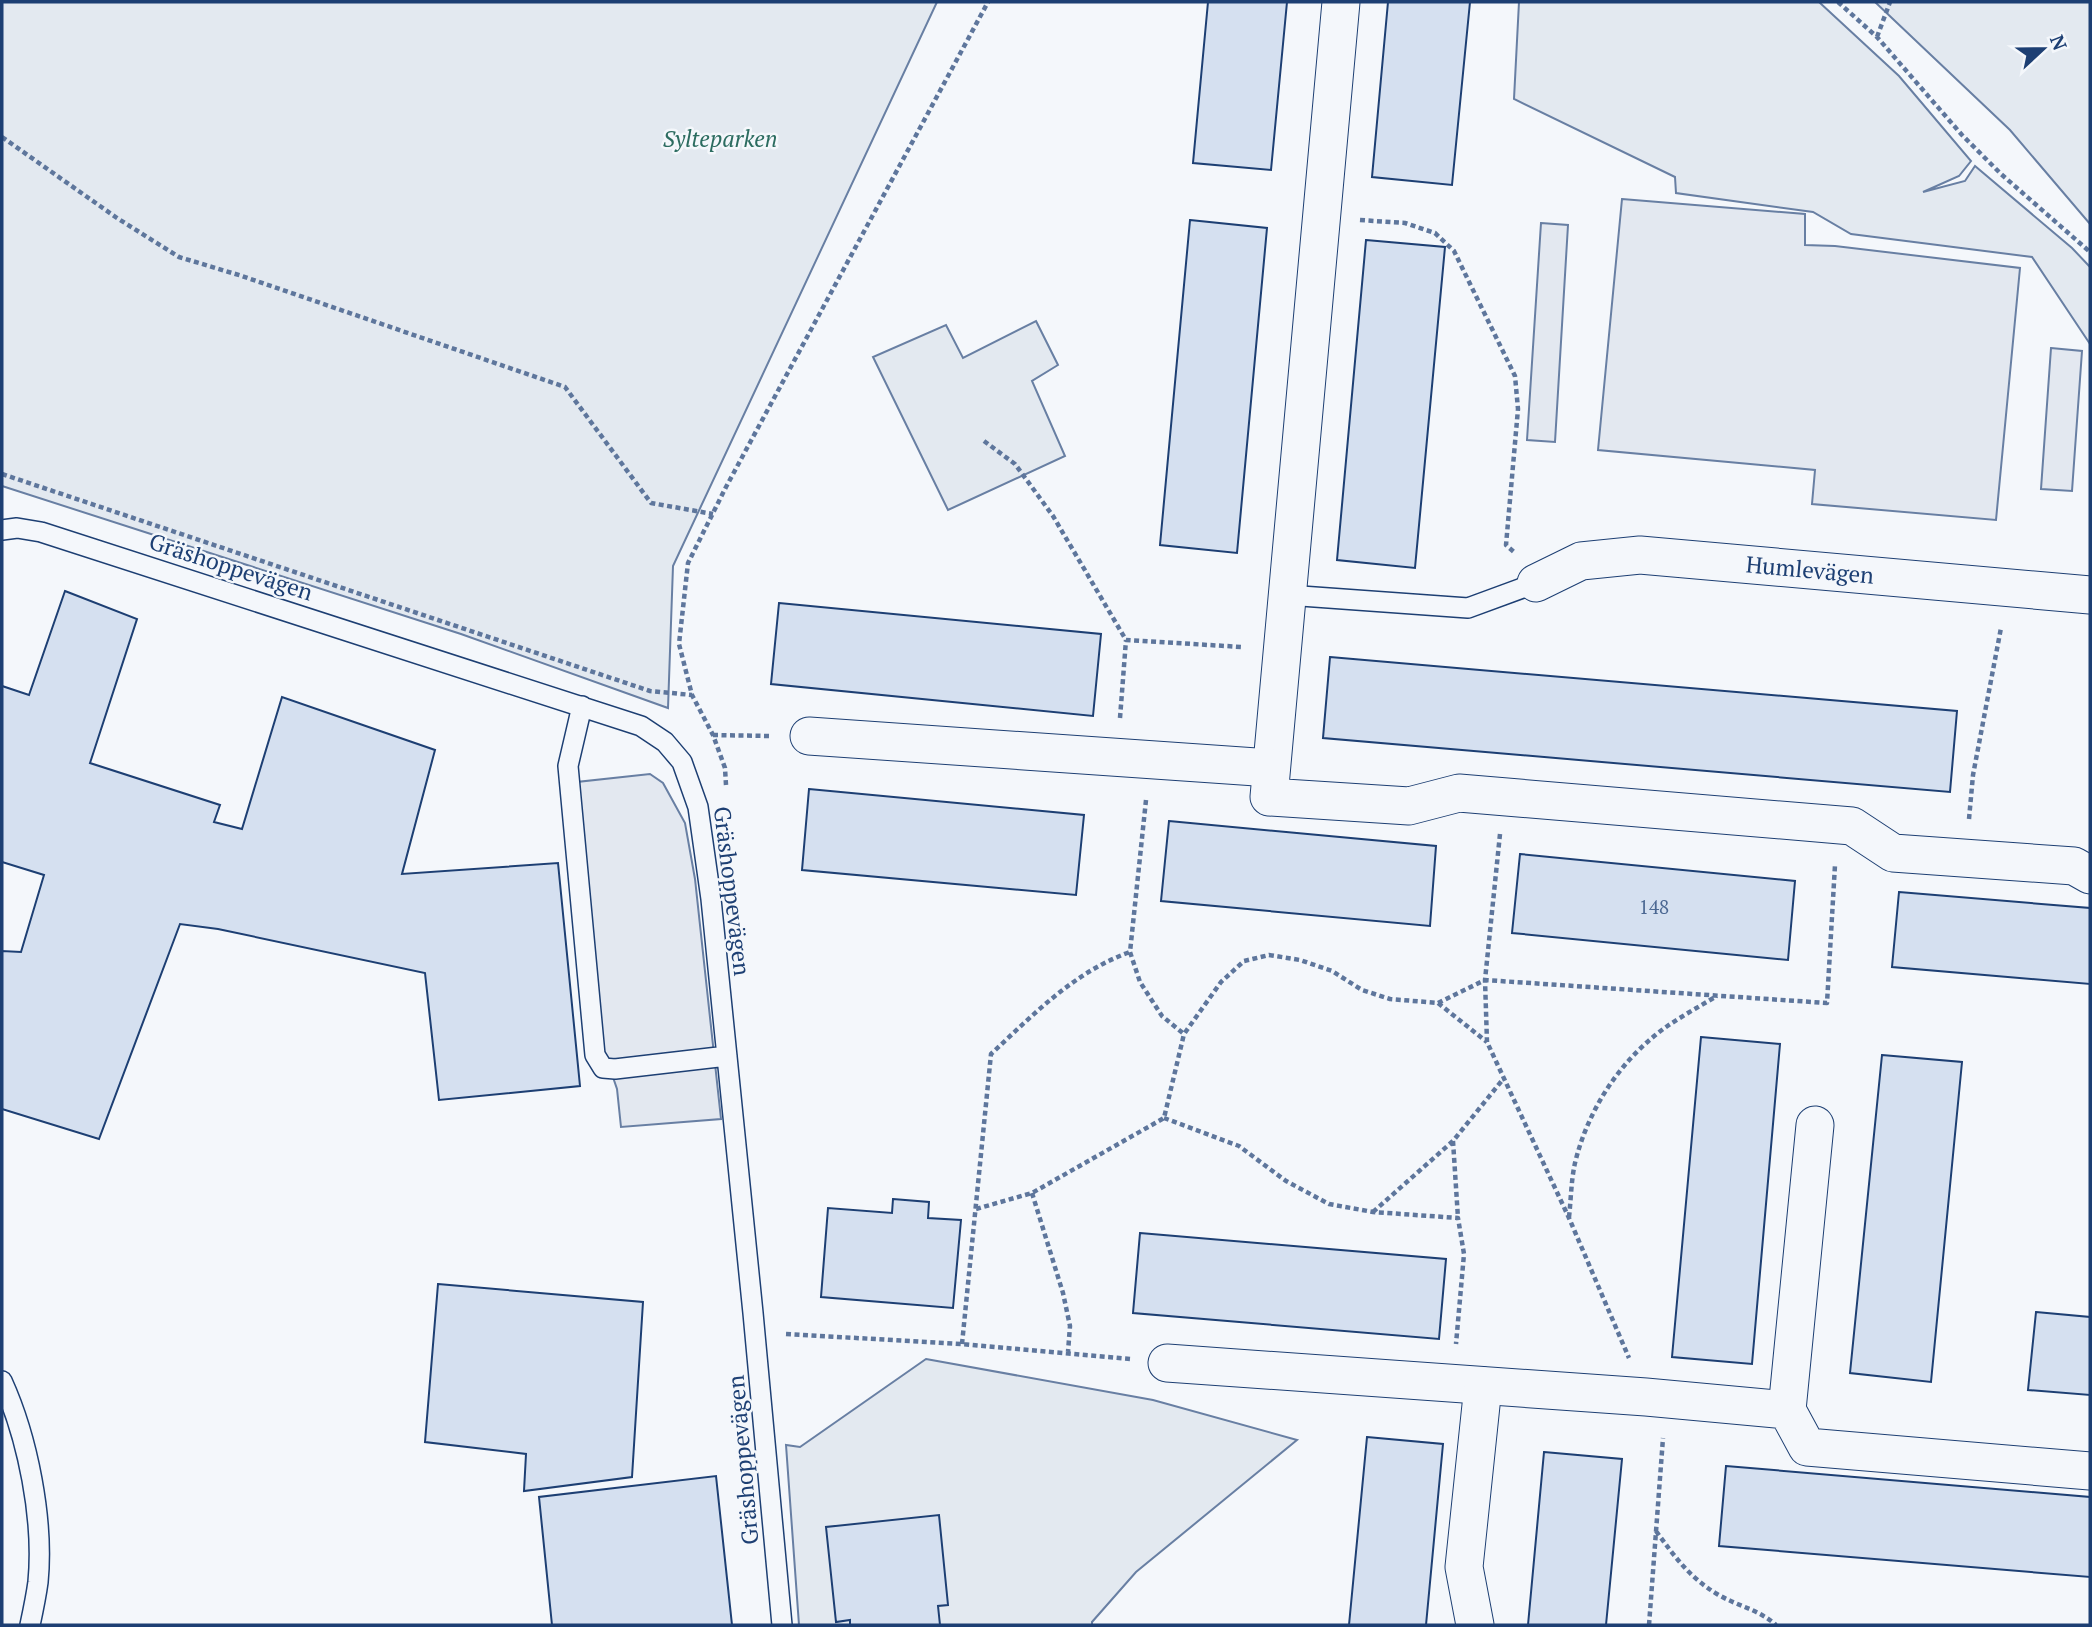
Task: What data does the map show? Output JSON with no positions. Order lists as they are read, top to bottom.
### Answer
{
  "streets": {
    "street": ["Humlevägen"],
    "lane": ["Gräshoppevägen"]
  },
  "parks": ["Sylteparken"],
  "house_numbers": ["148"],
  "north": "right"
}
